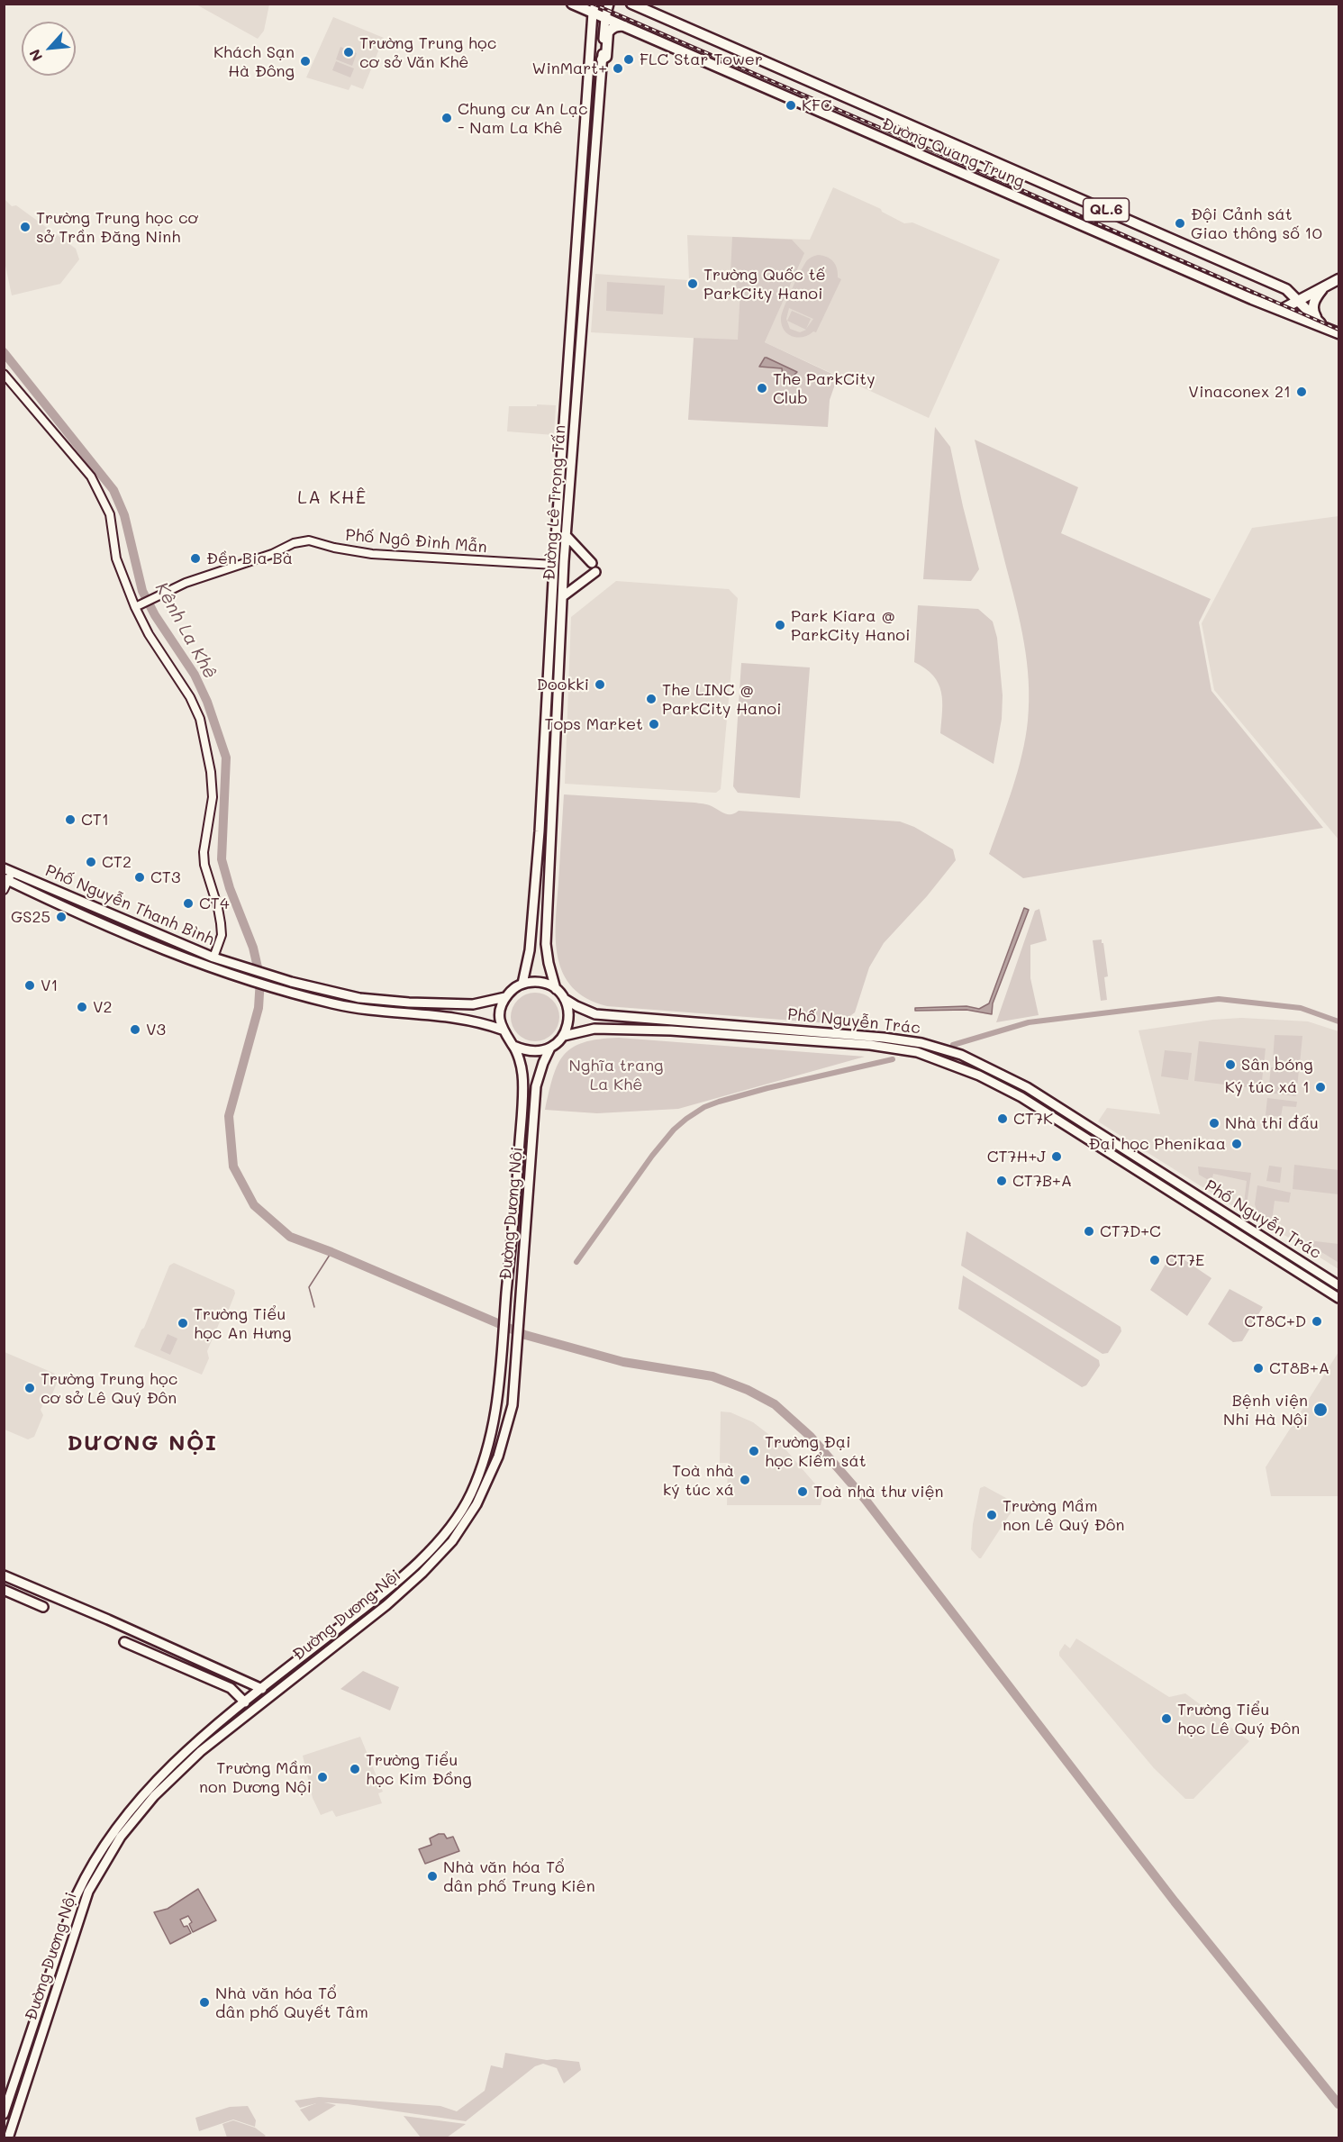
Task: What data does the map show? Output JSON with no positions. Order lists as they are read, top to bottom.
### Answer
{
  "streets": {
    "highway": ["Đường Quang Trung", "QL.6"],
    "main road": [
      "Đường Lê Trọng Tấn",
      "Phố Nguyễn Thanh Bình",
      "Phố Nguyễn Trác",
      "Đường Dương Nội"
    ],
    "street": ["Phố Ngô Đình Mẫn"]
  },
  "crossings": [
    ["Đường Quang Trung", "Đường Lê Trọng Tấn"],
    ["Đường Lê Trọng Tấn", "Phố Ngô Đình Mẫn"],
    ["Đường Lê Trọng Tấn", "Phố Nguyễn Thanh Bình"],
    ["Đường Lê Trọng Tấn", "Phố Nguyễn Trác"],
    ["Đường Lê Trọng Tấn", "Đường Dương Nội"],
    ["Phố Nguyễn Thanh Bình", "Phố Nguyễn Trác"],
    ["Phố Nguyễn Thanh Bình", "Đường Dương Nội"],
    ["Phố Nguyễn Trác", "Đường Dương Nội"]
  ],
  "districts": ["LA KHÊ", "DƯƠNG NỘI"],
  "water": ["Kênh La Khê"],
  "parks": ["Nghĩa trang La Khê"],
  "places": [
    "Trường Trung học cơ sở Văn Khê",
    "FLC Star Tower",
    "Khách Sạn Hà Đông",
    "WinMart+",
    "KFC",
    "Chung cư An Lạc - Nam La Khê",
    "Đội Cảnh sát Giao thông số 10",
    "Trường Trung học cơ sở Trần Đăng Ninh",
    "Trường Quốc tế ParkCity Hanoi",
    "The ParkCity Club",
    "Vinaconex 21",
    "Đền Bia Bà",
    "Park Kiara @ ParkCity Hanoi",
    "Dookki",
    "The LINC @ ParkCity Hanoi",
    "Tops Market",
    "CT1",
    "CT2",
    "CT3",
    "CT4",
    "GS25",
    "V1",
    "V2",
    "V3",
    "Sân bóng",
    "Ký túc xá 1",
    "CT7K",
    "Nhà thi đấu",
    "Đại học Phenikaa",
    "CT7H+J",
    "CT7B+A",
    "CT7D+C",
    "CT7E",
    "CT8C+D",
    "Trường Tiểu học An Hưng",
    "CT8B+A",
    "Trường Trung học cơ sở Lê Quý Đôn",
    "Bệnh viện Nhi Hà Nội",
    "Trường Đại học Kiểm sát",
    "Toà nhà ký túc xá",
    "Toà nhà thư viện",
    "Trường Mầm non Lê Quý Đôn",
    "Trường Tiểu học Lê Quý Đôn",
    "Trường Tiểu học Kim Đồng",
    "Trường Mầm non Dương Nội",
    "Nhà văn hóa Tổ dân phố Trung Kiên",
    "Nhà văn hóa Tổ dân phố Quyết Tâm"
  ],
  "north": "bottom left"
}
